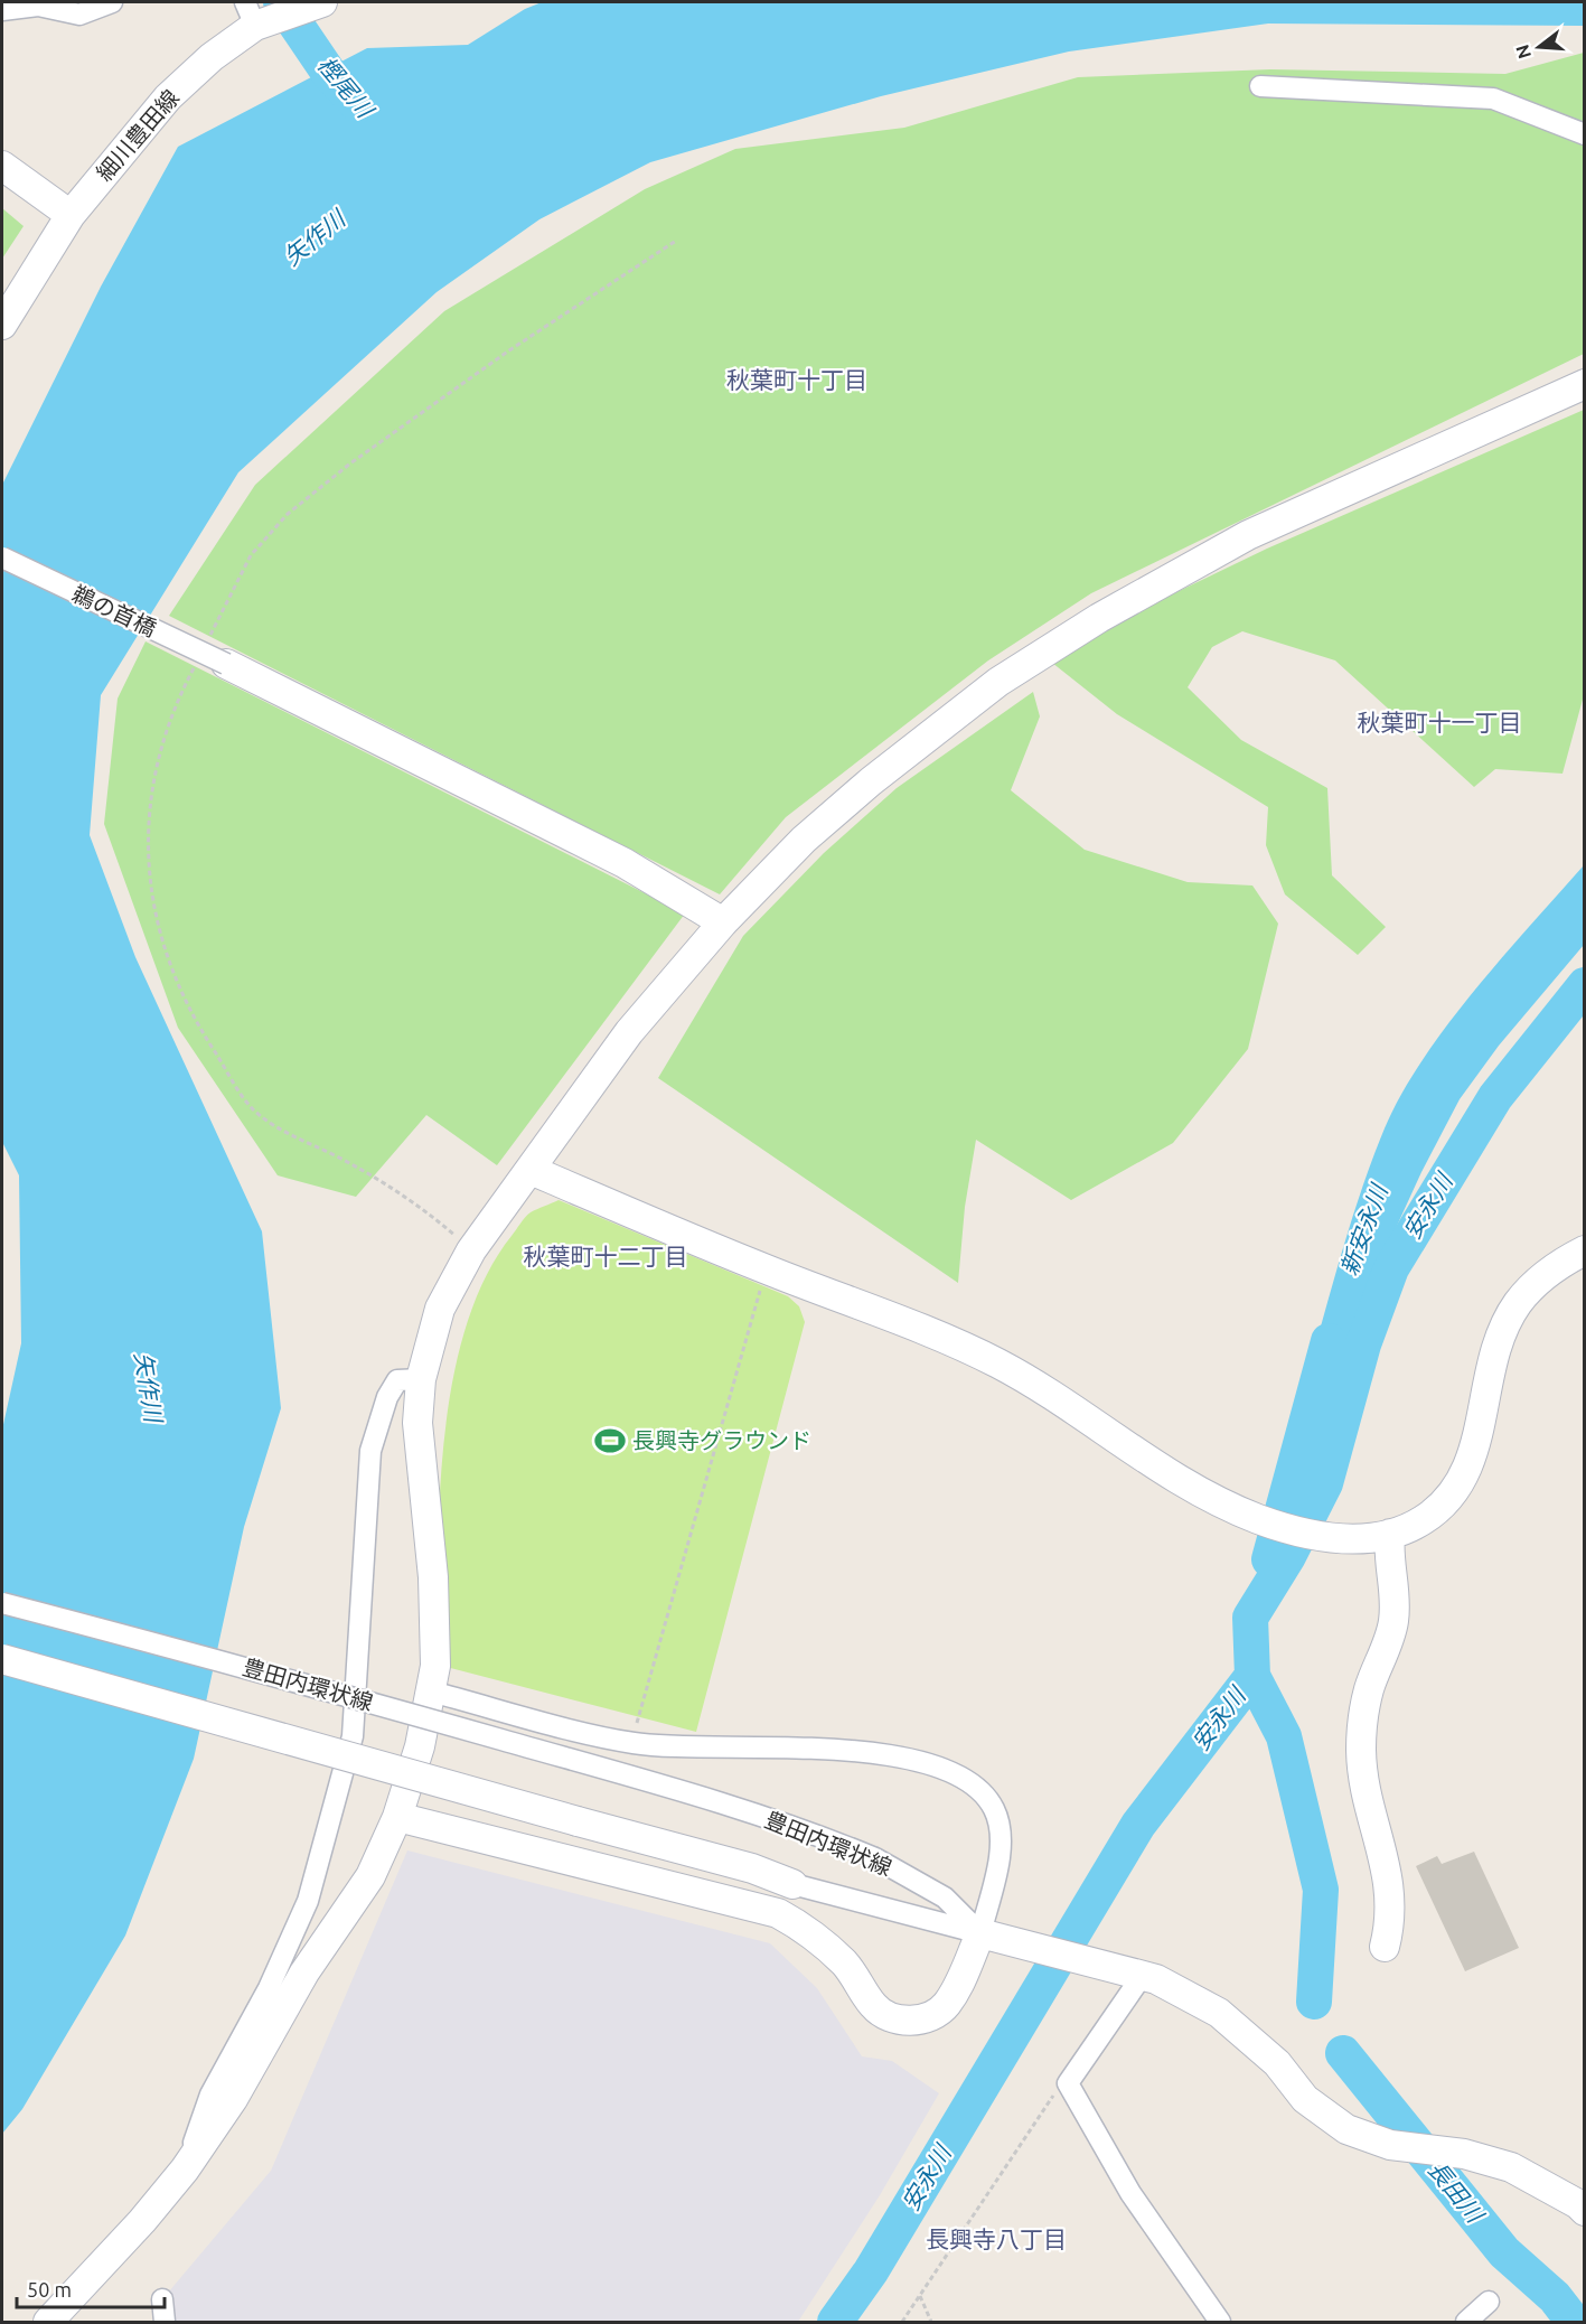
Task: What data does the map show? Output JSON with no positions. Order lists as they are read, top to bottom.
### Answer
{
  "streets": {
    "street": ["細川豊田線", "鵜の首橋", "豊田内環状線"]
  },
  "districts": [
    "秋葉町十丁目",
    "秋葉町十一丁目",
    "秋葉町十二丁目",
    "長興寺八丁目"
  ],
  "water": [
    "樫尾川",
    "矢作川",
    "安永川",
    "新安永川",
    "長田川"
  ],
  "places": {
    "sports": ["長興寺グラウンド"]
  },
  "scale_bar": "50 m",
  "north": "left"
}
